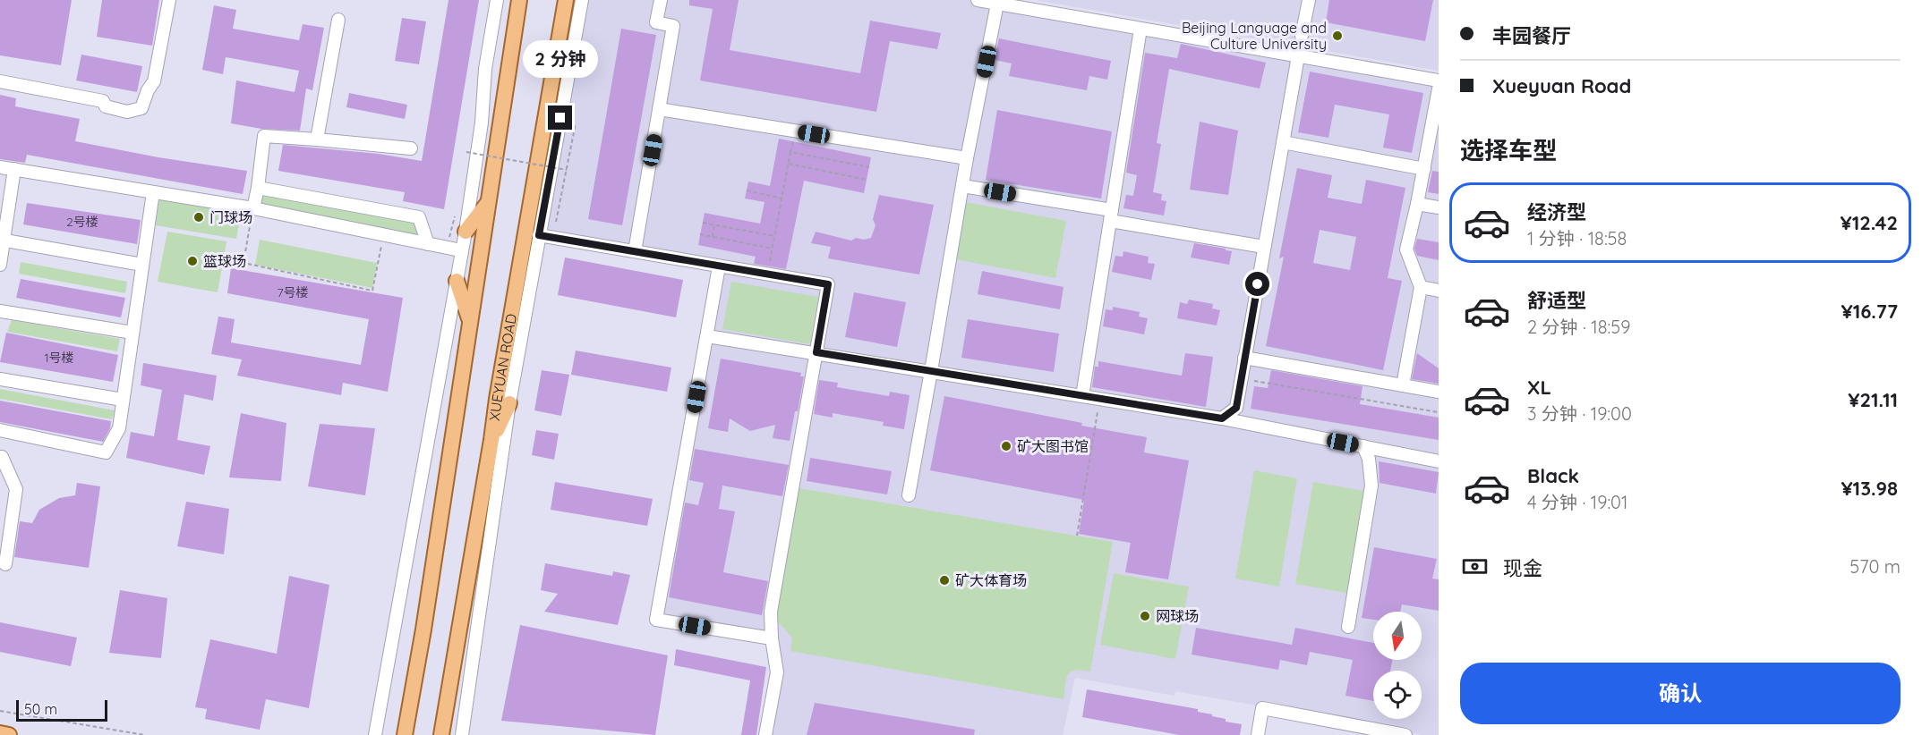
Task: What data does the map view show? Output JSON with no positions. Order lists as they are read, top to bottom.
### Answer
{
  "streets": {
    "main road": ["XUEYUAN ROAD"]
  },
  "places": [
    "Beijing Language and Culture University",
    "门球场",
    "篮球场",
    "矿大图书馆",
    "矿大体育场",
    "网球场"
  ],
  "house_numbers": ["2号楼", "7号楼", "1号楼"],
  "scale_bar": "50 m",
  "north": "bottom",
  "page": {
    "banner": ["丰园餐厅", "Xueyuan Road"],
    "bubble": "2 分钟",
    "heading": "选择车型",
    "list": [
      {
        "name": "经济型",
        "note": "1 分钟 · 18:58",
        "value": "¥12.42"
      },
      {
        "name": "舒适型",
        "note": "2 分钟 · 18:59",
        "value": "¥16.77"
      },
      {
        "name": "XL",
        "note": "3 分钟 · 19:00",
        "value": "¥21.11"
      },
      {
        "name": "Black",
        "note": "4 分钟 · 19:01",
        "value": "¥13.98"
      }
    ],
    "pay": ["现金", "570 m"],
    "buttons": "确认",
    "scale": "50 m"
  }
}
